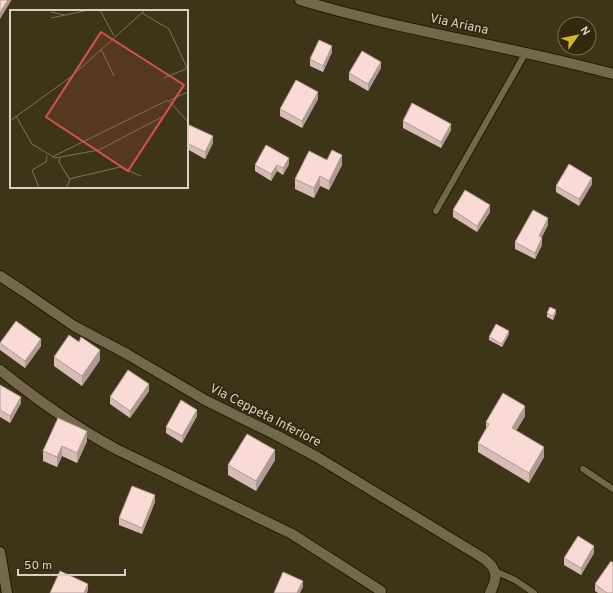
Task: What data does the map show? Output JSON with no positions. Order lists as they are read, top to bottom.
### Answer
{
  "streets": {
    "street": ["Via Ariana", "Via Ceppeta Inferiore"]
  },
  "scale_bar": "50 m",
  "north": "top right"
}
